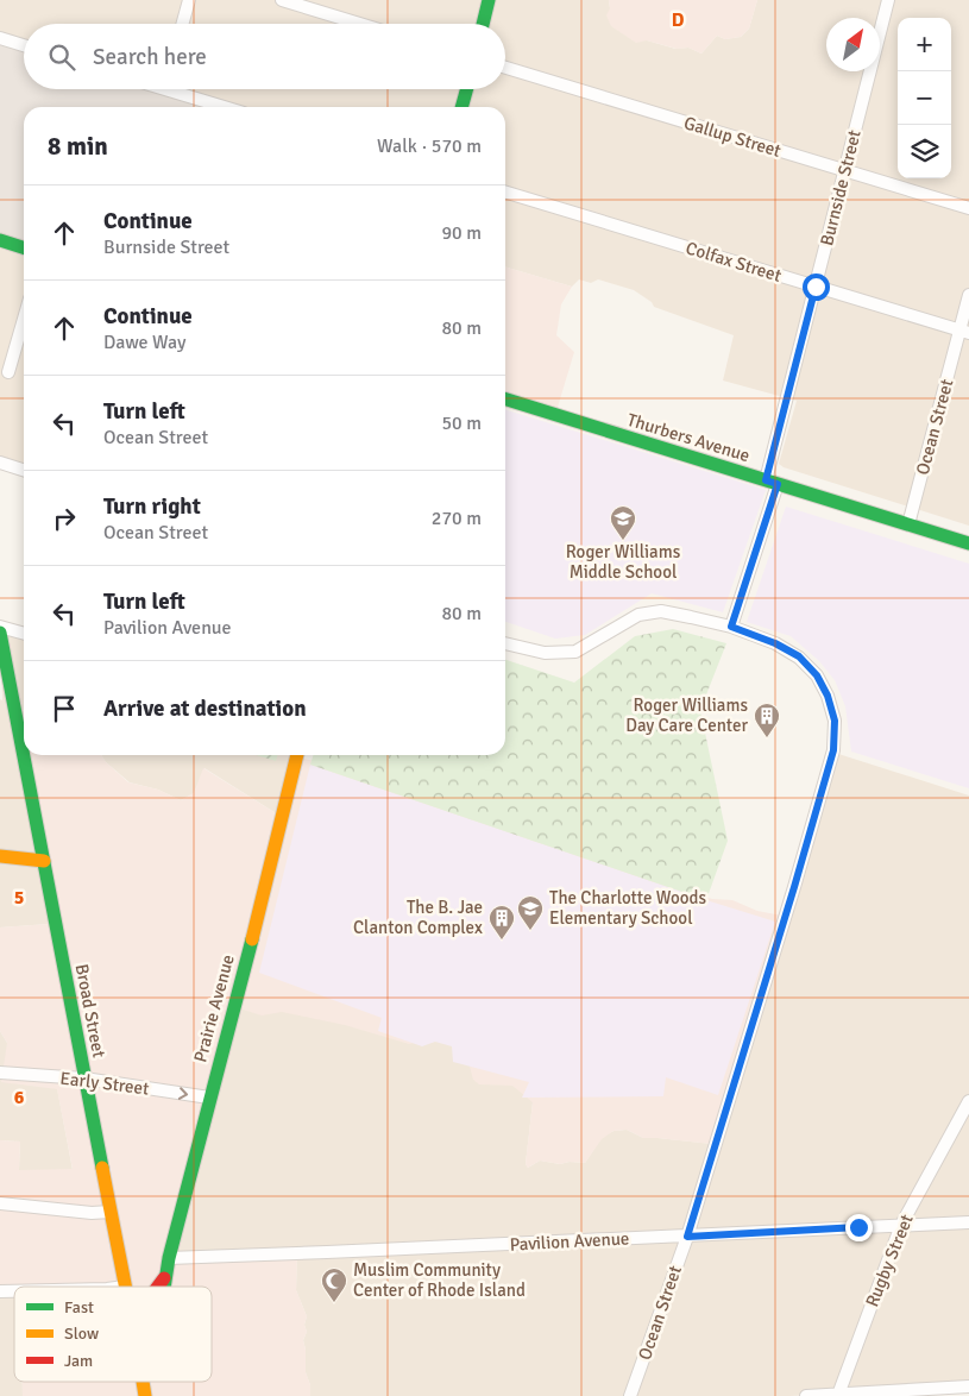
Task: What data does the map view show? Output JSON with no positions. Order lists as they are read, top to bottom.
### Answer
{
  "streets": {
    "main road": ["Thurbers Avenue", "Prairie Avenue", "Broad Street"],
    "street": [
      "Gallup Street",
      "Burnside Street",
      "Colfax Street",
      "Ocean Street",
      "Early Street",
      "Pavilion Avenue",
      "Rugby Street"
    ]
  },
  "crossings": [
    ["Gallup Street", "Burnside Street"],
    ["Burnside Street", "Colfax Street"],
    ["Burnside Street", "Ocean Street"],
    ["Burnside Street", "Thurbers Avenue"],
    ["Colfax Street", "Ocean Street"],
    ["Ocean Street", "Thurbers Avenue"],
    ["Ocean Street", "Pavilion Avenue"],
    ["Prairie Avenue", "Early Street"],
    ["Prairie Avenue", "Pavilion Avenue"],
    ["Broad Street", "Early Street"],
    ["Pavilion Avenue", "Rugby Street"]
  ],
  "one_way": ["Early Street"],
  "places": {
    "school or university": ["Roger Williams Middle School", "The Charlotte Woods Elementary School"],
    "building": ["Roger Williams Day Care Center", "The B. Jae Clanton Complex"],
    "mosque": ["Muslim Community Center of Rhode Island"]
  },
  "legend": ["Fast", "Slow", "Jam"],
  "north": "top right",
  "page": {
    "map_buttons": ["+", "−"],
    "search": "Search here",
    "heading": ["8 min", "Walk · 570 m"],
    "list": [
      ["Continue", "Burnside Street", "90 m"],
      ["Continue", "Dawe Way", "80 m"],
      ["Turn left", "Ocean Street", "50 m"],
      ["Turn right", "Ocean Street", "270 m"],
      ["Turn left", "Pavilion Avenue", "80 m"],
      "Arrive at destination"
    ]
  },
  "grid": {
    "columns": ["D"],
    "rows": ["5", "6"]
  }
}
